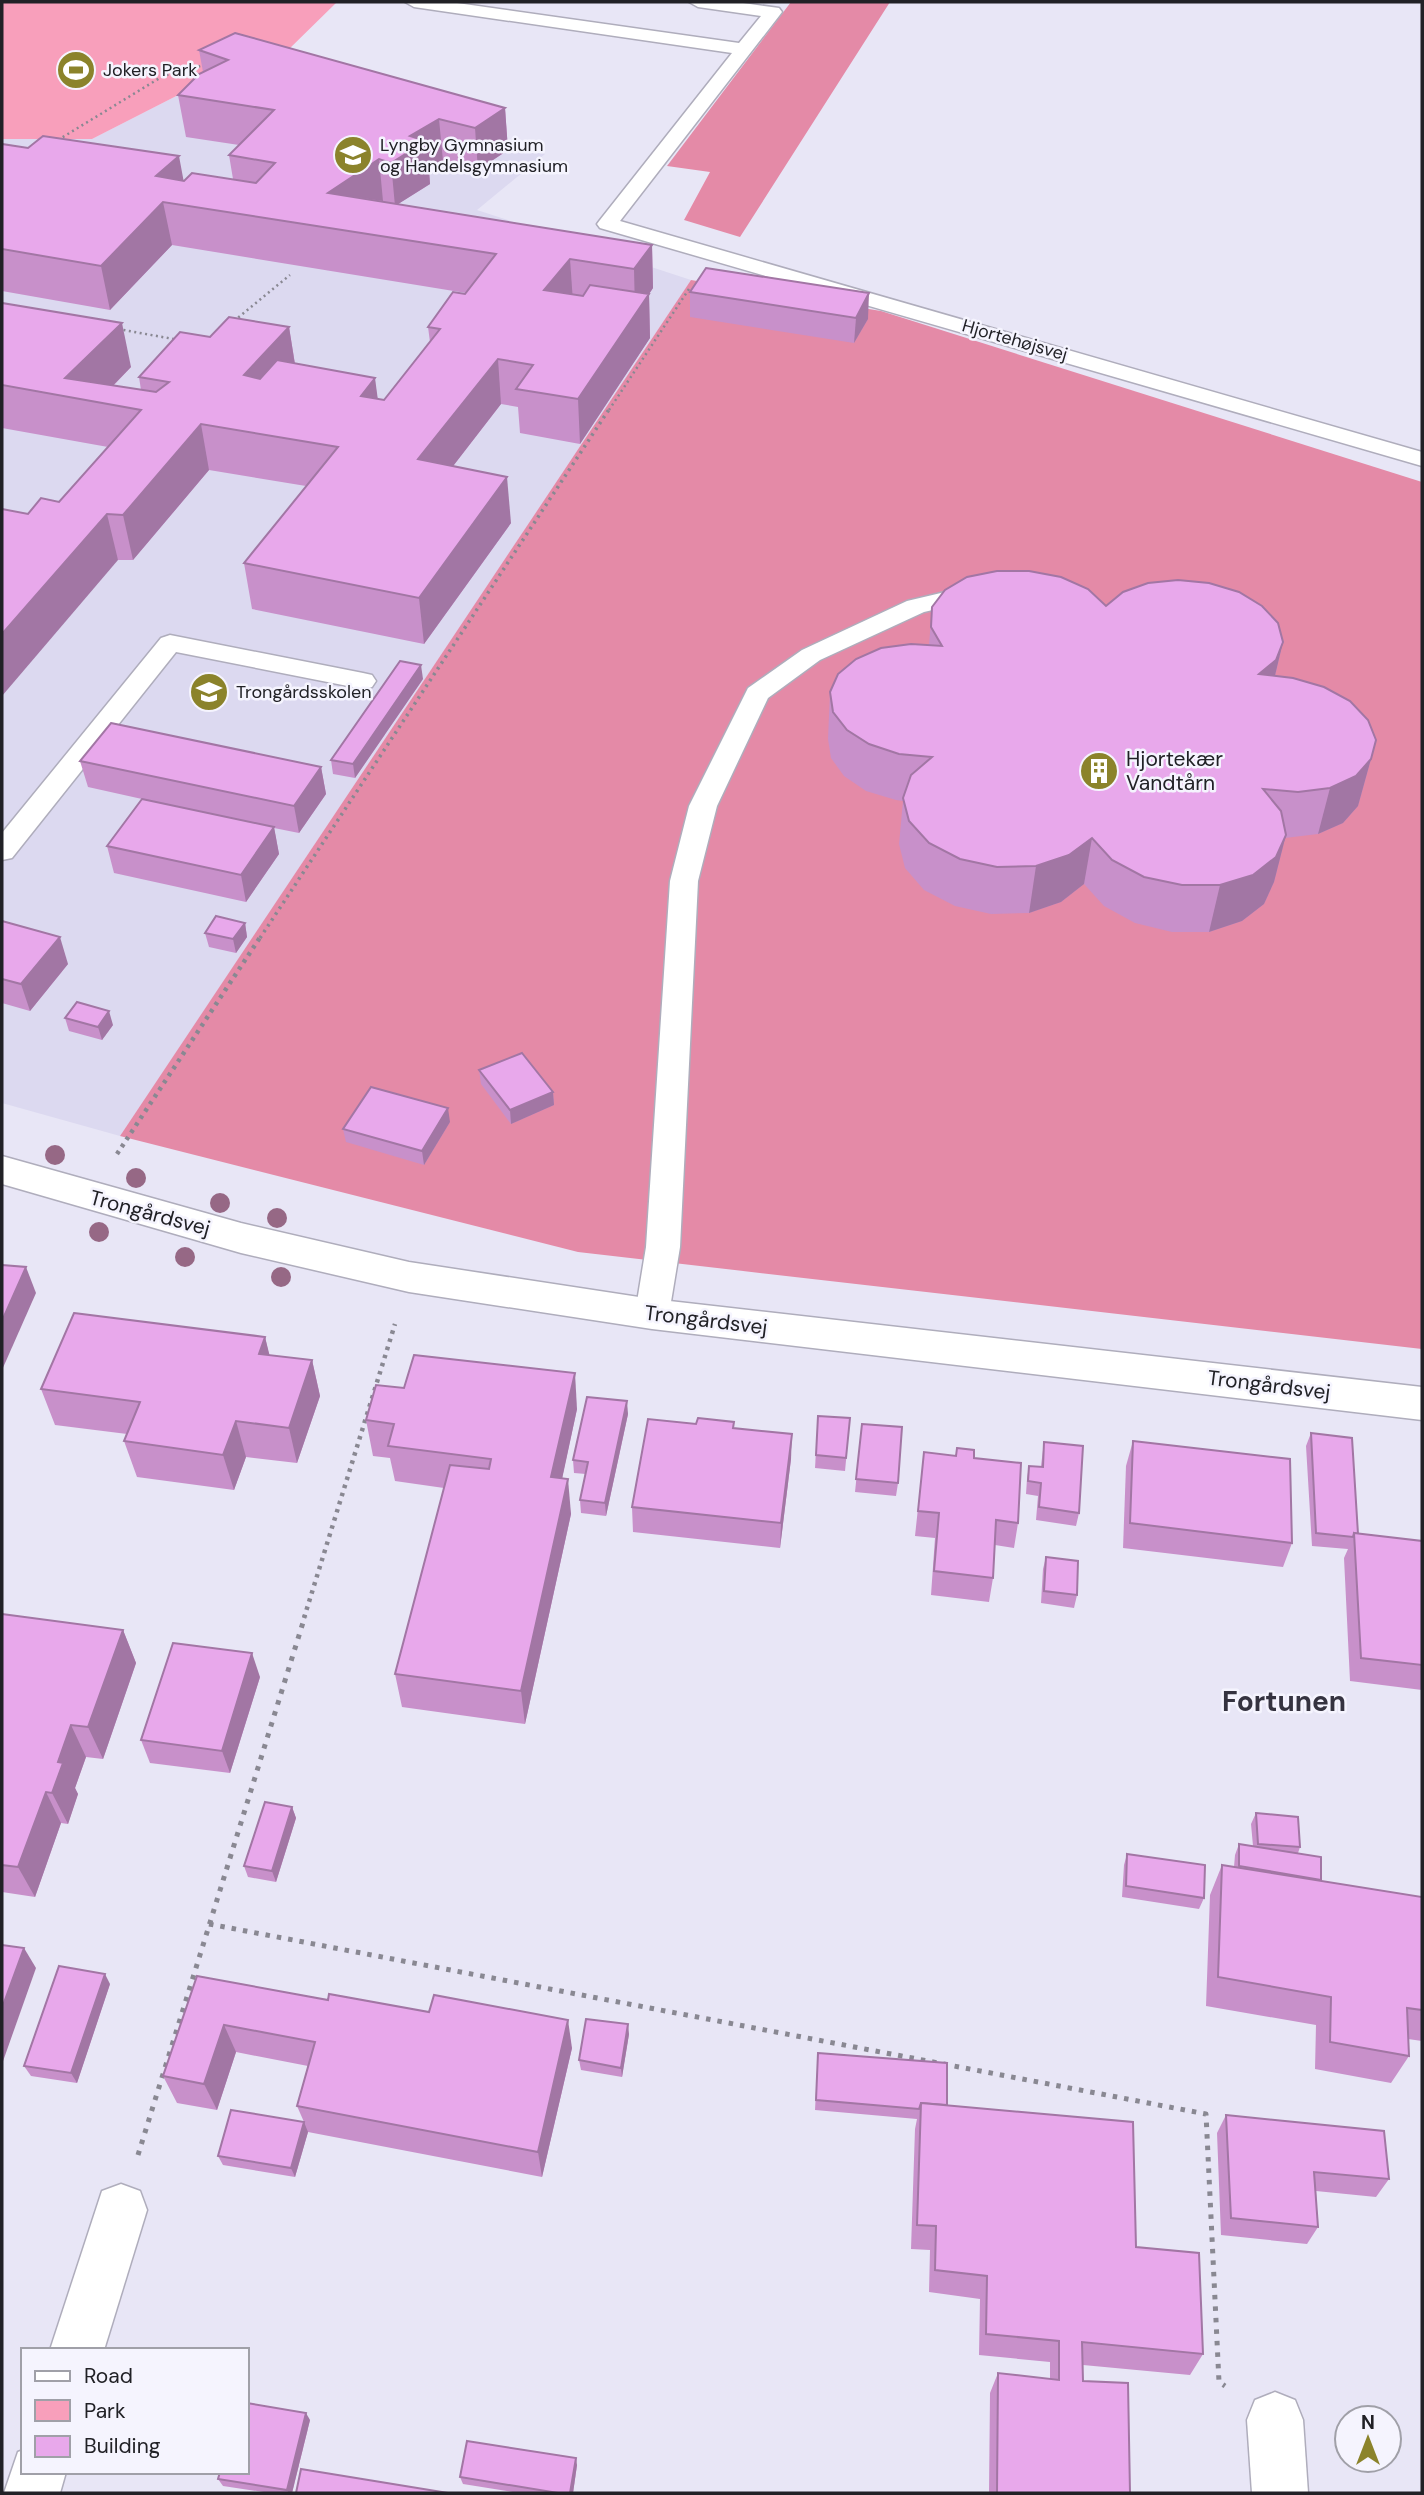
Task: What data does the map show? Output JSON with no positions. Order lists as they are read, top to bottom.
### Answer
{
  "streets": {
    "street": ["Trongårdsvej"],
    "lane": ["Hjortehøjsvej"]
  },
  "districts": ["Fortunen"],
  "places": {
    "sports": ["Jokers Park"],
    "school or university": ["Lyngby Gymnasium og Handelsgymnasium", "Trongårdsskolen"],
    "building": ["Hjortekær Vandtårn"]
  },
  "legend": ["Road", "Park", "Building"],
  "north": "top"
}
